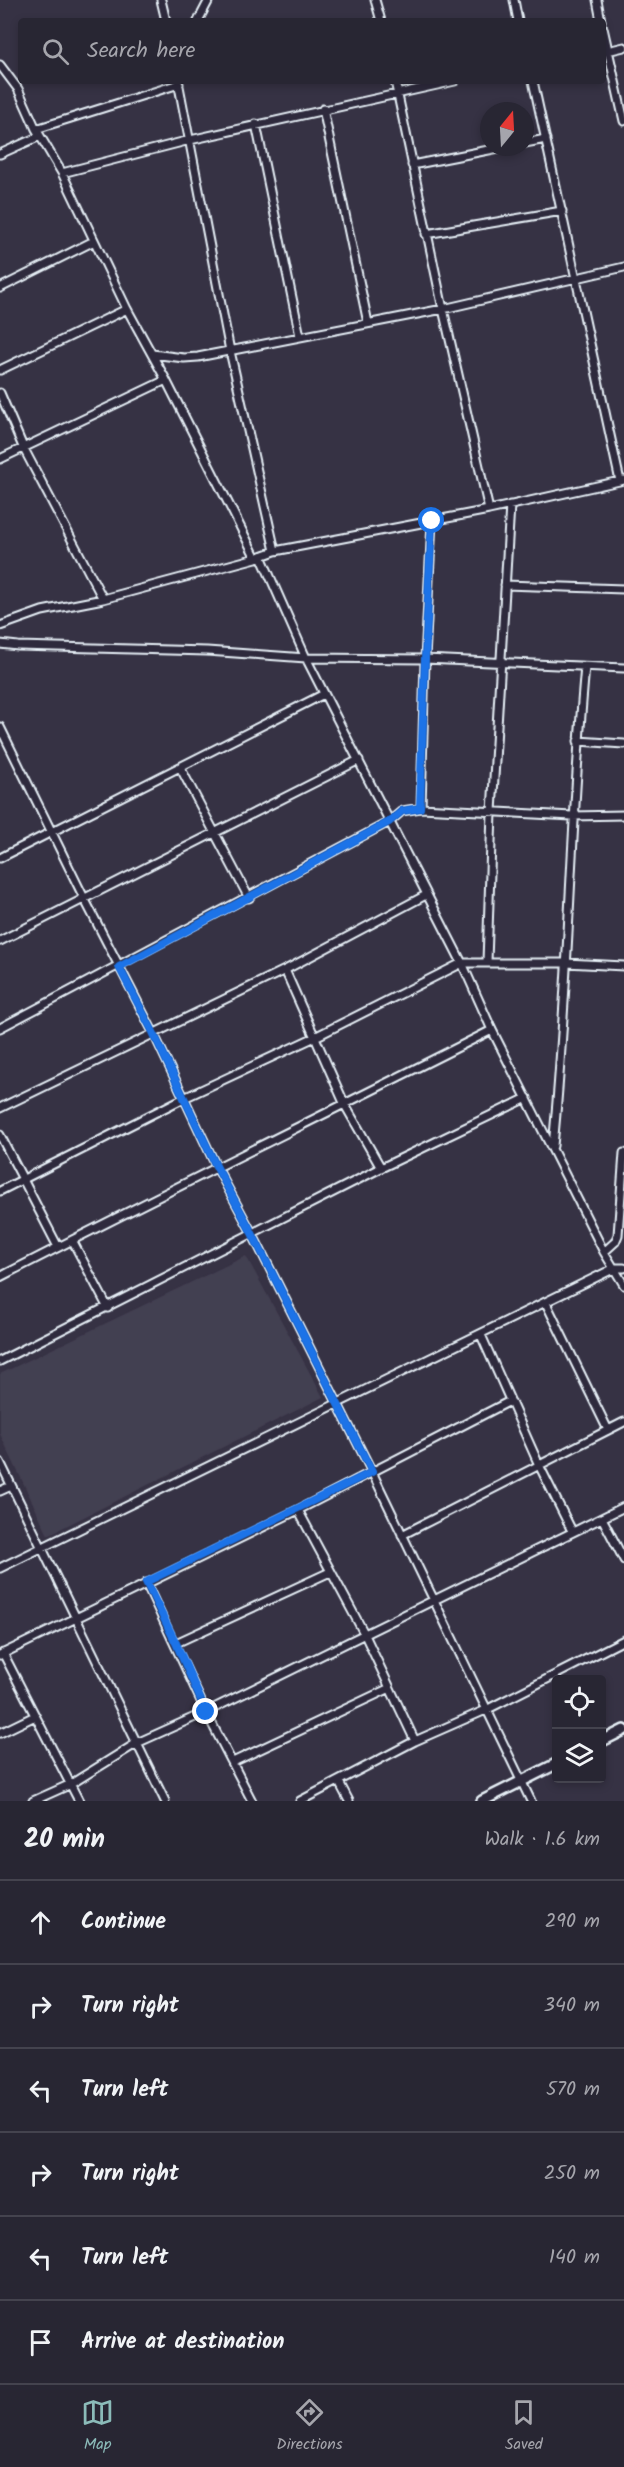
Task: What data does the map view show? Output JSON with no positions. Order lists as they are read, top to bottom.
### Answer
{
  "north": "top",
  "page": {
    "search": "Search here",
    "heading": ["20 min", "Walk · 1.6 km"],
    "list": [
      ["Continue", "290 m"],
      ["Turn right", "340 m"],
      ["Turn left", "570 m"],
      ["Turn right", "250 m"],
      ["Turn left", "140 m"],
      "Arrive at destination"
    ],
    "nav": ["Map", "Directions", "Saved"]
  }
}
